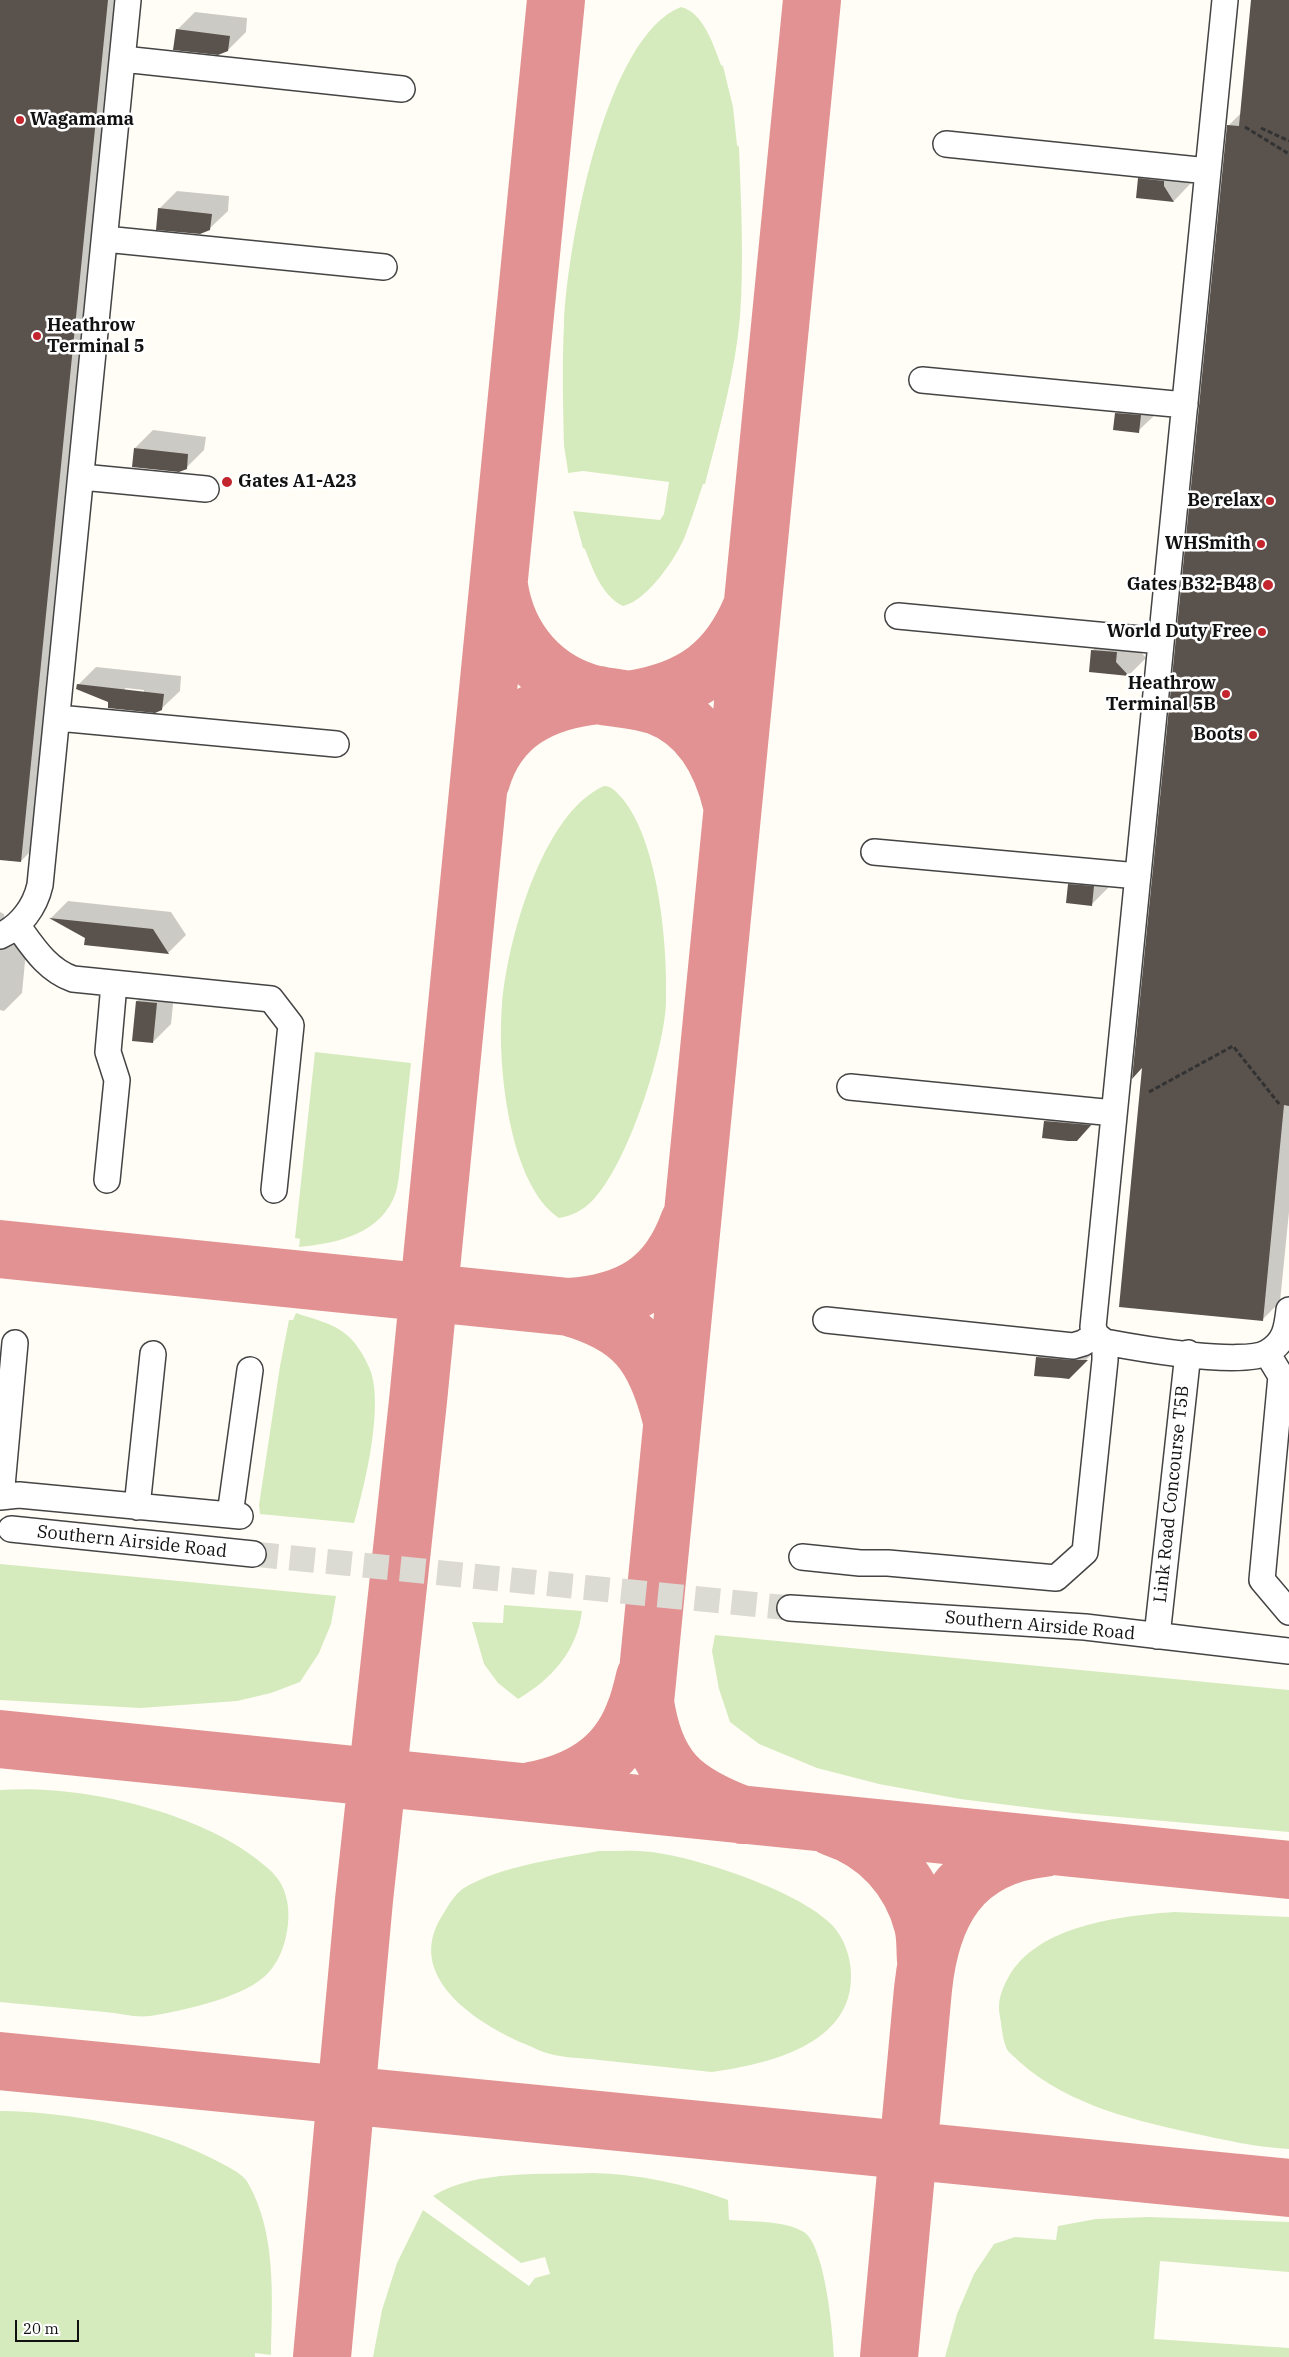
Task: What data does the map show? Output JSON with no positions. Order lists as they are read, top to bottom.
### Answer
{
  "streets": {
    "street": ["Link Road Concourse T5B", "Southern Airside Road"]
  },
  "crossings": [
    ["Link Road Concourse T5B", "Southern Airside Road"]
  ],
  "places": [
    "Wagamama",
    "Heathrow Terminal 5",
    "Gates A1-A23",
    "Be relax",
    "WHSmith",
    "Gates B32-B48",
    "World Duty Free",
    "Heathrow Terminal 5B",
    "Boots"
  ],
  "scale_bar": "20 m"
}
